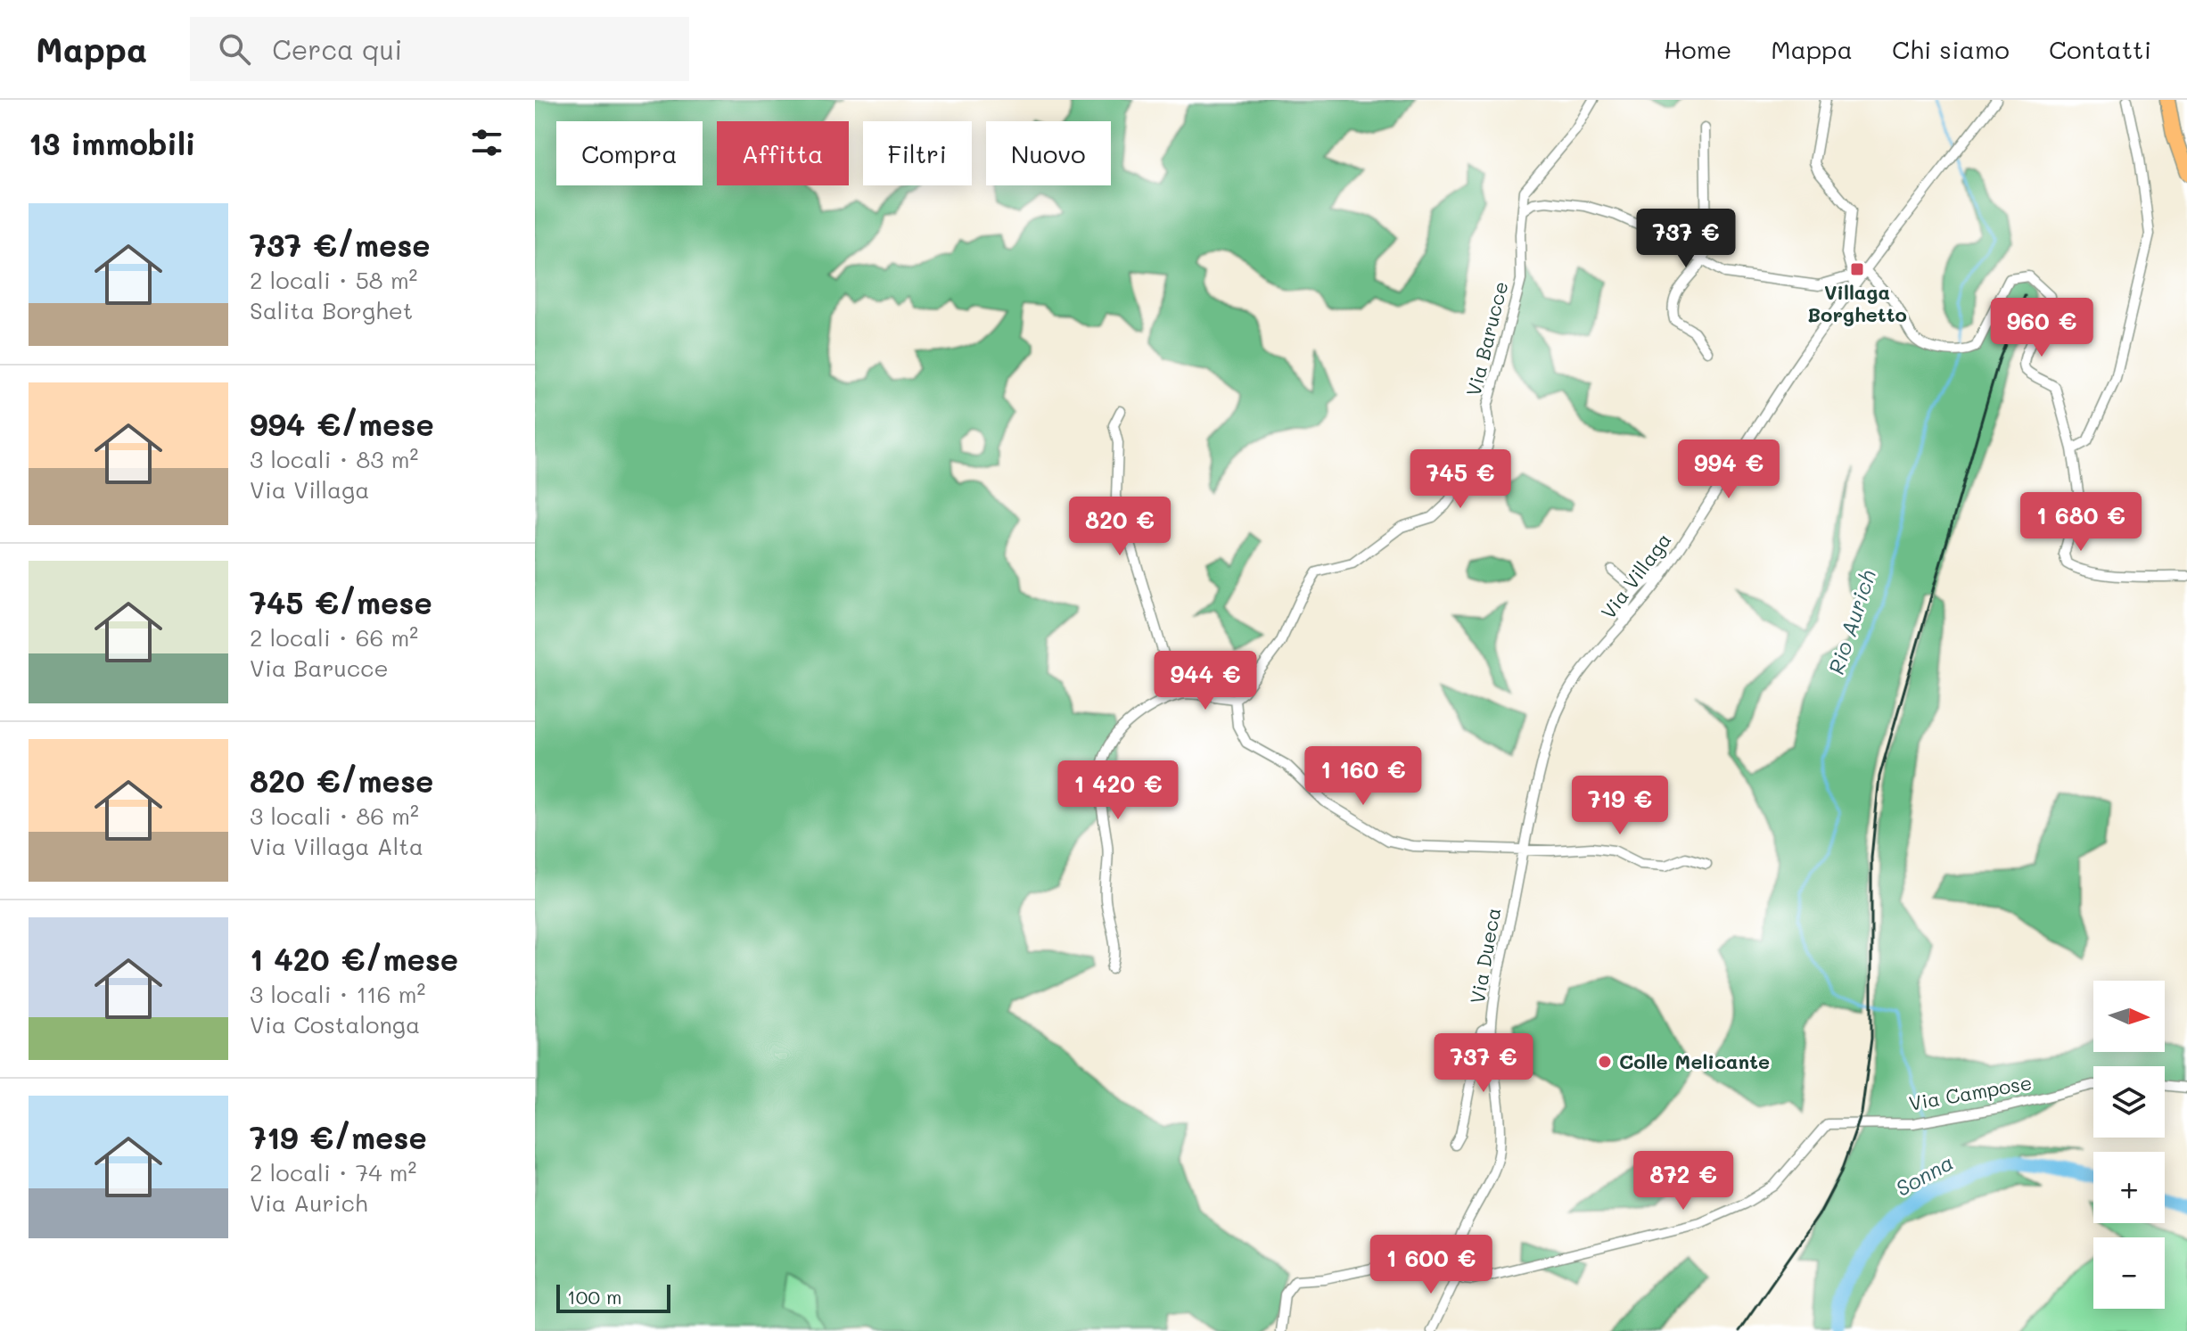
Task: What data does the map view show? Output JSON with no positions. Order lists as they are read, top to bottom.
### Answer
{
  "streets": {
    "street": [
      "Via Barucce",
      "Via Villaga",
      "Via Dueca",
      "Via Campose"
    ]
  },
  "crossings": [
    ["Via Villaga", "Via Dueca"],
    ["Via Dueca", "Via Campose"]
  ],
  "water": ["Rio Aurich", "Sonna"],
  "places": {
    "transit": ["Villaga Borghetto"],
    "other": ["Colle Melicante"]
  },
  "scale_bar": "100 m",
  "north": "right",
  "page": {
    "header": "Mappa",
    "search": "Cerca qui",
    "nav": [
      "Home",
      "Mappa",
      "Chi siamo",
      "Contatti"
    ],
    "heading": "13 immobili",
    "chip": [
      "Compra",
      "Affitta",
      "Filtri",
      "Nuovo"
    ],
    "list": [
      {
        "name": "737 €/mese",
        "note": "2 locali · 58 m² · Salita Borghet"
      },
      {
        "name": "994 €/mese",
        "note": "3 locali · 83 m² · Via Villaga"
      },
      {
        "name": "745 €/mese",
        "note": "2 locali · 66 m² · Via Barucce"
      },
      {
        "name": "820 €/mese",
        "note": "3 locali · 86 m² · Via Villaga Alta"
      },
      {
        "name": "1 420 €/mese",
        "note": "3 locali · 116 m² · Via Costalonga"
      },
      {
        "name": "719 €/mese",
        "note": "2 locali · 74 m² · Via Aurich"
      }
    ],
    "price": [
      "737 €",
      "960 €",
      "994 €",
      "745 €",
      "1 680 €",
      "820 €",
      "944 €",
      "1 160 €",
      "1 420 €",
      "719 €",
      "737 €",
      "872 €",
      "1 600 €"
    ],
    "map_buttons": ["+", "−"],
    "scale": "100 m"
  }
}
